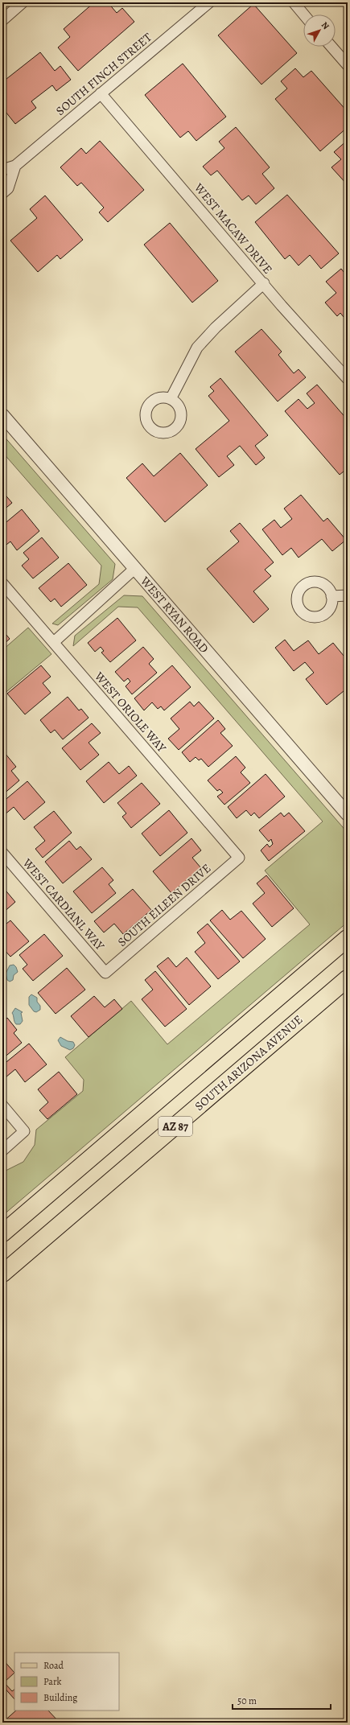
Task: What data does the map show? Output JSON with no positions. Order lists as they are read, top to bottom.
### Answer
{
  "streets": {
    "main road": ["SOUTH ARIZONA AVENUE", "AZ 87"],
    "street": [
      "SOUTH FINCH STREET",
      "WEST MACAW DRIVE",
      "WEST RYAN ROAD",
      "WEST ORIOLE WAY",
      "WEST CARDIANL WAY",
      "SOUTH EILEEN DRIVE"
    ]
  },
  "crossings": [
    ["SOUTH FINCH STREET", "WEST MACAW DRIVE"],
    ["WEST ORIOLE WAY", "SOUTH EILEEN DRIVE"],
    ["WEST CARDIANL WAY", "SOUTH EILEEN DRIVE"]
  ],
  "legend": ["Road", "Park", "Building"],
  "scale_bar": "50 m",
  "north": "top right"
}
